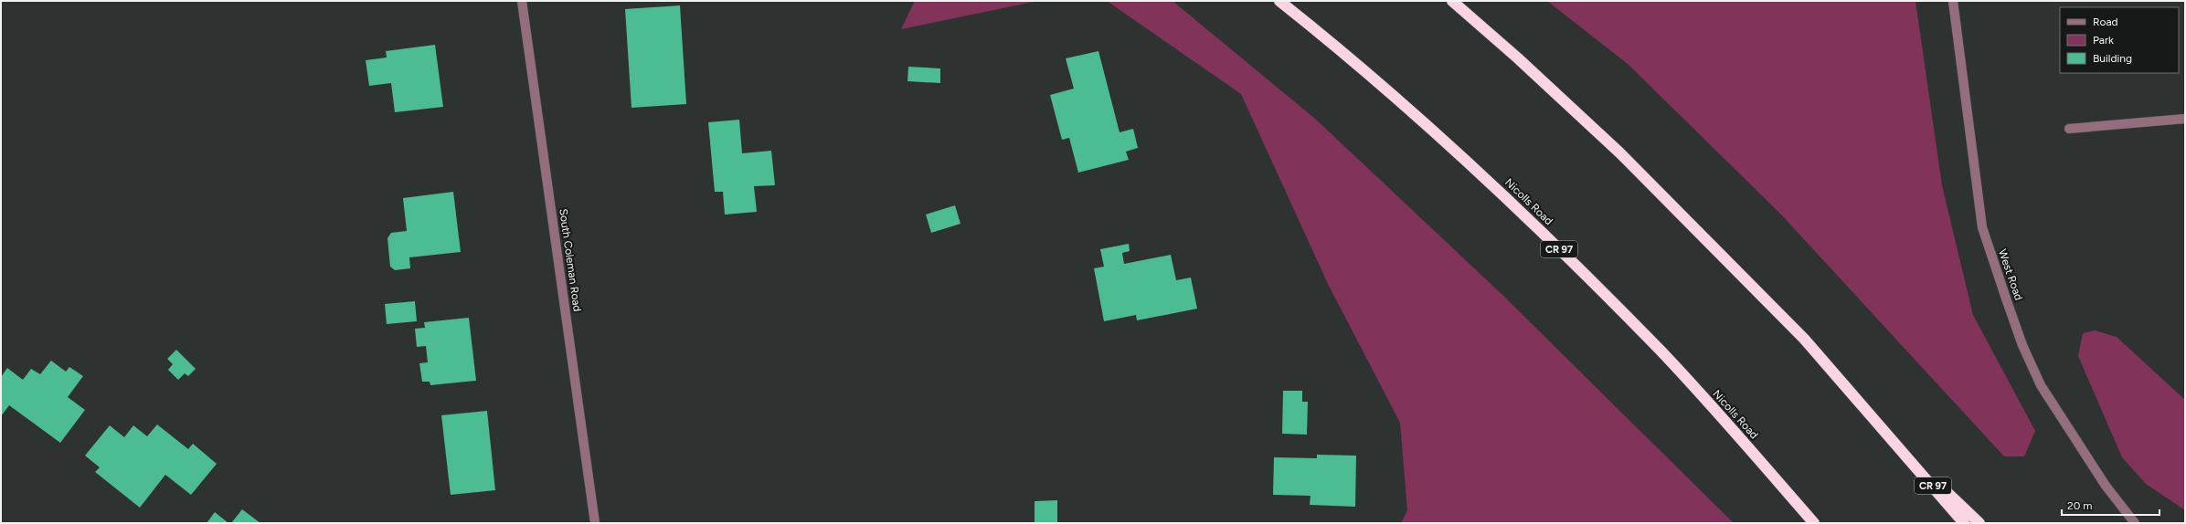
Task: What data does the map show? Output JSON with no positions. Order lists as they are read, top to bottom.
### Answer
{
  "streets": {
    "highway": ["Nicolls Road", "CR 97"],
    "street": ["South Coleman Road", "West Road"]
  },
  "legend": ["Road", "Park", "Building"],
  "scale_bar": "20 m"
}
